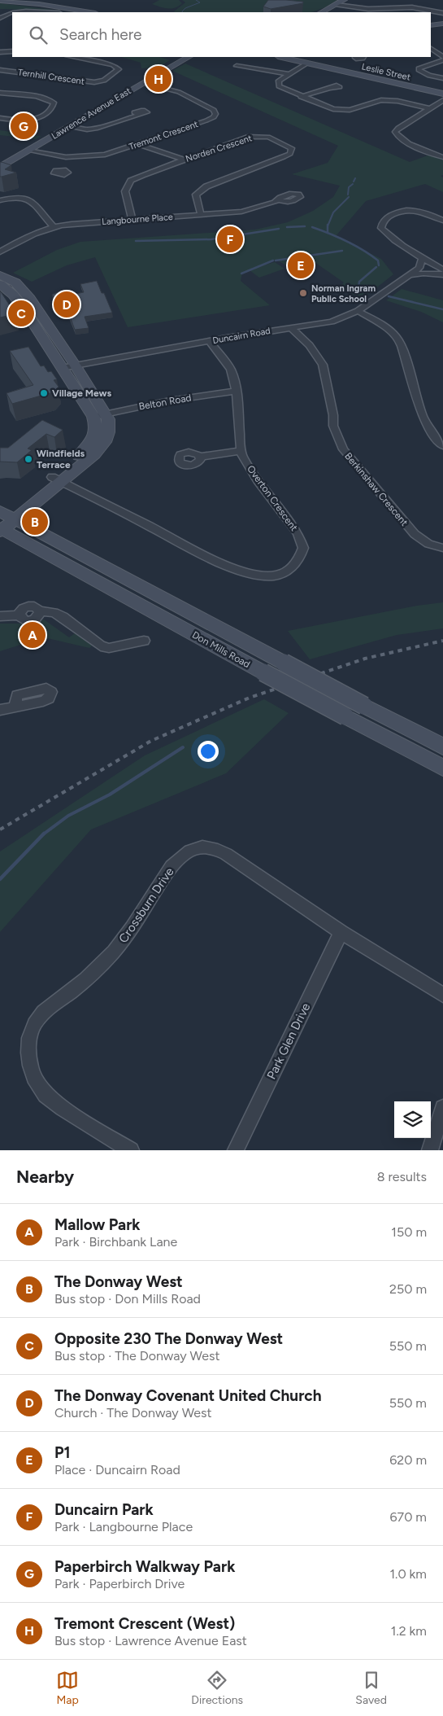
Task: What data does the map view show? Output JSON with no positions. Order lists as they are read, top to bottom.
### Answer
{
  "streets": {
    "main road": ["Leslie Street", "Lawrence Avenue East", "Don Mills Road"],
    "street": [
      "Ternhill Crescent",
      "Tremont Crescent",
      "Norden Crescent",
      "Langbourne Place",
      "Duncairn Road",
      "Belton Road",
      "Berkinshaw Crescent",
      "Overton Crescent",
      "Crossburn Drive",
      "Park Glen Drive"
    ]
  },
  "crossings": [
    ["Lawrence Avenue East", "Tremont Crescent"],
    ["Norden Crescent", "Langbourne Place"],
    ["Duncairn Road", "Berkinshaw Crescent"],
    ["Duncairn Road", "Overton Crescent"],
    ["Belton Road", "Overton Crescent"],
    ["Crossburn Drive", "Park Glen Drive"]
  ],
  "places": ["Norman Ingram Public School", "Village Mews", "Windfields Terrace"],
  "page": {
    "search": "Search here",
    "pins": [
      "H",
      "G",
      "F",
      "E",
      "D",
      "C",
      "B",
      "A"
    ],
    "heading": ["Nearby", "8 results"],
    "list": [
      {
        "mark": "A",
        "name": "Mallow Park",
        "note": "Park · Birchbank Lane",
        "value": "150 m"
      },
      {
        "mark": "B",
        "name": "The Donway West",
        "note": "Bus stop · Don Mills Road",
        "value": "250 m"
      },
      {
        "mark": "C",
        "name": "Opposite 230 The Donway West",
        "note": "Bus stop · The Donway West",
        "value": "550 m"
      },
      {
        "mark": "D",
        "name": "The Donway Covenant United Church",
        "note": "Church · The Donway West",
        "value": "550 m"
      },
      {
        "mark": "E",
        "name": "P1",
        "note": "Place · Duncairn Road",
        "value": "620 m"
      },
      {
        "mark": "F",
        "name": "Duncairn Park",
        "note": "Park · Langbourne Place",
        "value": "670 m"
      },
      {
        "mark": "G",
        "name": "Paperbirch Walkway Park",
        "note": "Park · Paperbirch Drive",
        "value": "1.0 km"
      },
      {
        "mark": "H",
        "name": "Tremont Crescent (West)",
        "note": "Bus stop · Lawrence Avenue East",
        "value": "1.2 km"
      }
    ],
    "nav": ["Map", "Directions", "Saved"]
  }
}
